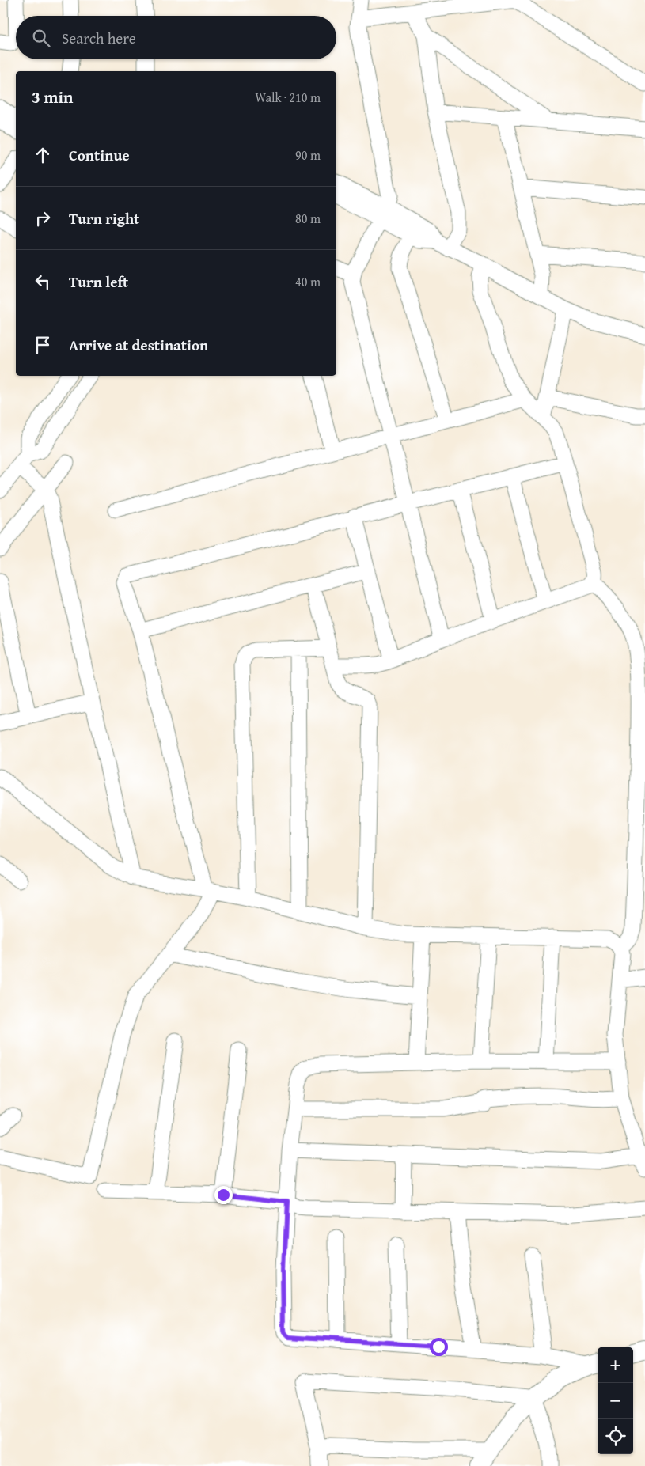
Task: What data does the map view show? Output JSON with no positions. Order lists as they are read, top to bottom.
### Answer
{
  "page": {
    "search": "Search here",
    "heading": ["3 min", "Walk · 210 m"],
    "list": [
      ["Continue", "90 m"],
      ["Turn right", "80 m"],
      ["Turn left", "40 m"],
      "Arrive at destination"
    ],
    "map_buttons": ["+", "−"]
  }
}
